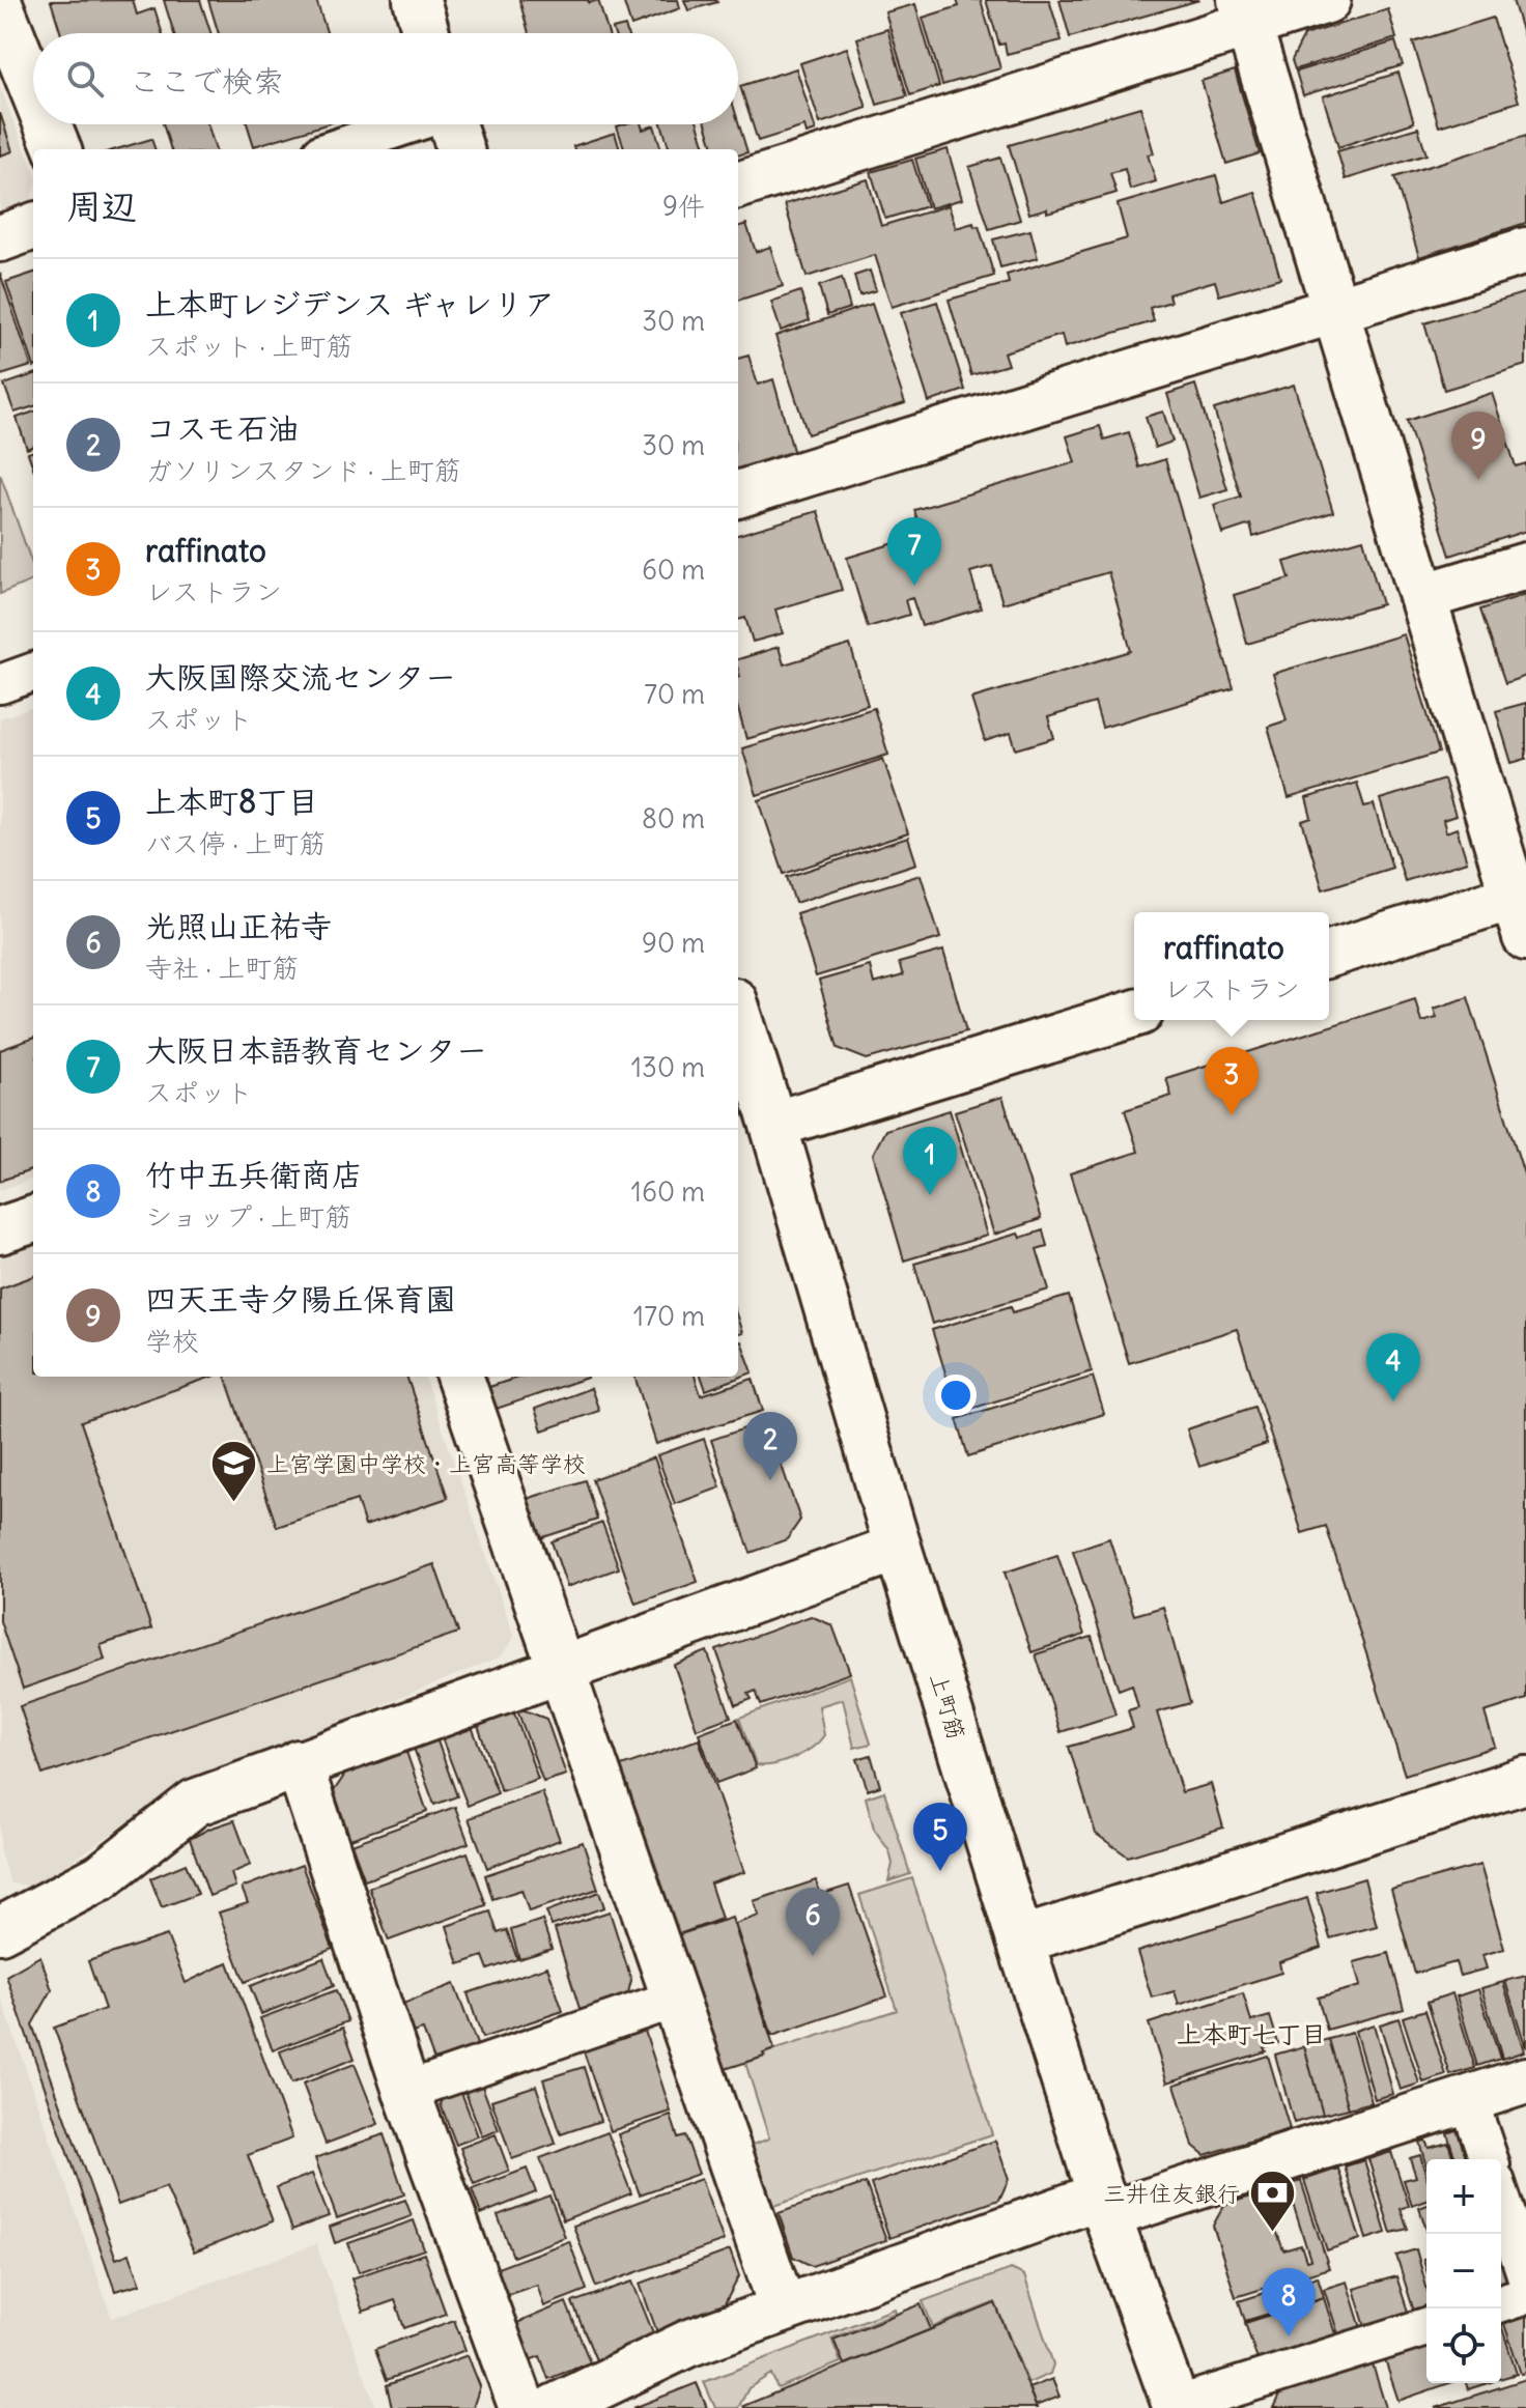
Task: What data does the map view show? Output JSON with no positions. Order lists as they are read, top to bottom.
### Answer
{
  "streets": {
    "street": ["上町筋"]
  },
  "districts": ["上本町七丁目"],
  "places": {
    "school or university": ["上宮学園中学校・上宮高等学校"],
    "bank": ["三井住友銀行"]
  },
  "page": {
    "search": "ここで検索",
    "heading": ["周辺", "9件"],
    "list": [
      {
        "mark": "1",
        "name": "上本町レジデンス ギャレリア",
        "note": "スポット · 上町筋",
        "value": "30 m"
      },
      {
        "mark": "2",
        "name": "コスモ石油",
        "note": "ガソリンスタンド · 上町筋",
        "value": "30 m"
      },
      {
        "mark": "3",
        "name": "raffinato",
        "note": "レストラン",
        "value": "60 m"
      },
      {
        "mark": "4",
        "name": "大阪国際交流センター",
        "note": "スポット",
        "value": "70 m"
      },
      {
        "mark": "5",
        "name": "上本町8丁目",
        "note": "バス停 · 上町筋",
        "value": "80 m"
      },
      {
        "mark": "6",
        "name": "光照山正祐寺",
        "note": "寺社 · 上町筋",
        "value": "90 m"
      },
      {
        "mark": "7",
        "name": "大阪日本語教育センター",
        "note": "スポット",
        "value": "130 m"
      },
      {
        "mark": "8",
        "name": "竹中五兵衛商店",
        "note": "ショップ · 上町筋",
        "value": "160 m"
      },
      {
        "mark": "9",
        "name": "四天王寺夕陽丘保育園",
        "note": "学校",
        "value": "170 m"
      }
    ],
    "pins": [
      "9",
      "7",
      "3",
      "1",
      "4",
      "2",
      "5",
      "6",
      "8"
    ],
    "popup": ["raffinato", "レストラン"],
    "map_buttons": ["+", "−"]
  }
}
